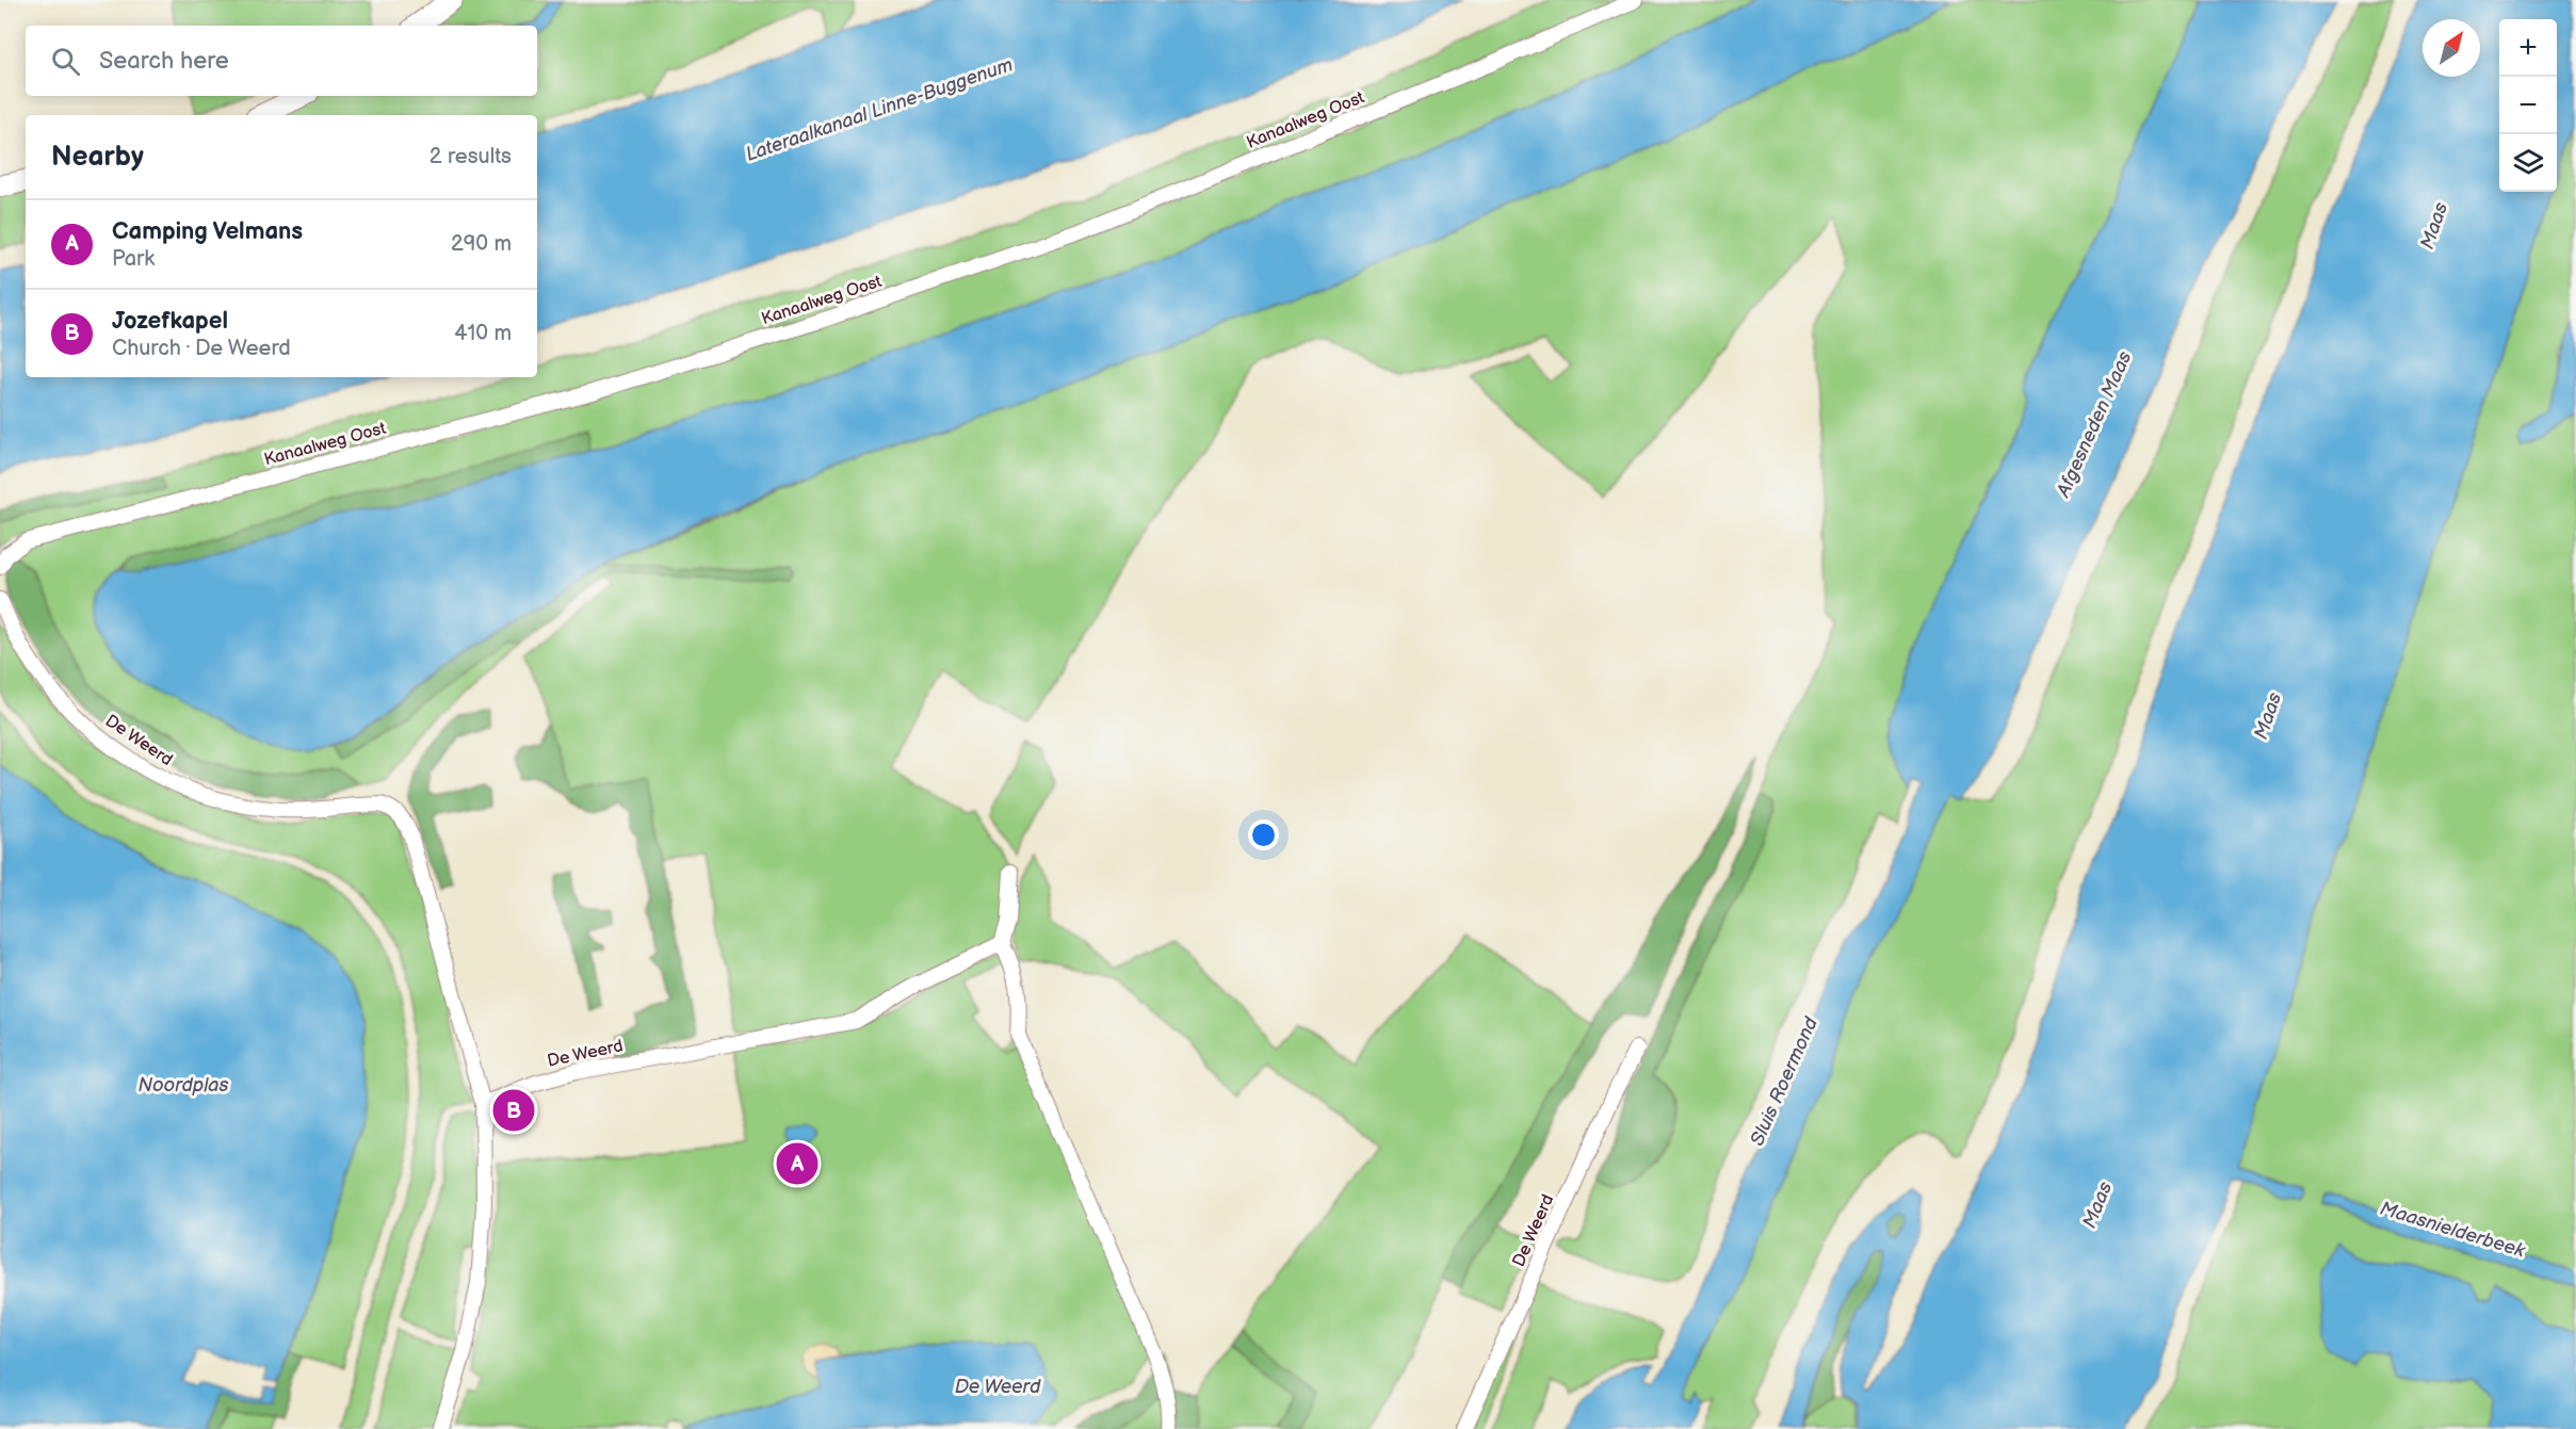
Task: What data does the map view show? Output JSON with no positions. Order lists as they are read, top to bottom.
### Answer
{
  "streets": {
    "street": ["Kanaalweg Oost", "De Weerd"]
  },
  "water": [
    "Lateraalkanaal Linne-Buggenum",
    "Maas",
    "Afgesneden Maas",
    "Sluis Roermond",
    "Noordplas",
    "Maasnielderbeek",
    "De Weerd"
  ],
  "north": "top right",
  "page": {
    "map_buttons": ["+", "−"],
    "search": "Search here",
    "heading": ["Nearby", "2 results"],
    "list": [
      {
        "mark": "A",
        "name": "Camping Velmans",
        "note": "Park",
        "value": "290 m"
      },
      {
        "mark": "B",
        "name": "Jozefkapel",
        "note": "Church · De Weerd",
        "value": "410 m"
      }
    ],
    "pins": ["B", "A"]
  }
}
